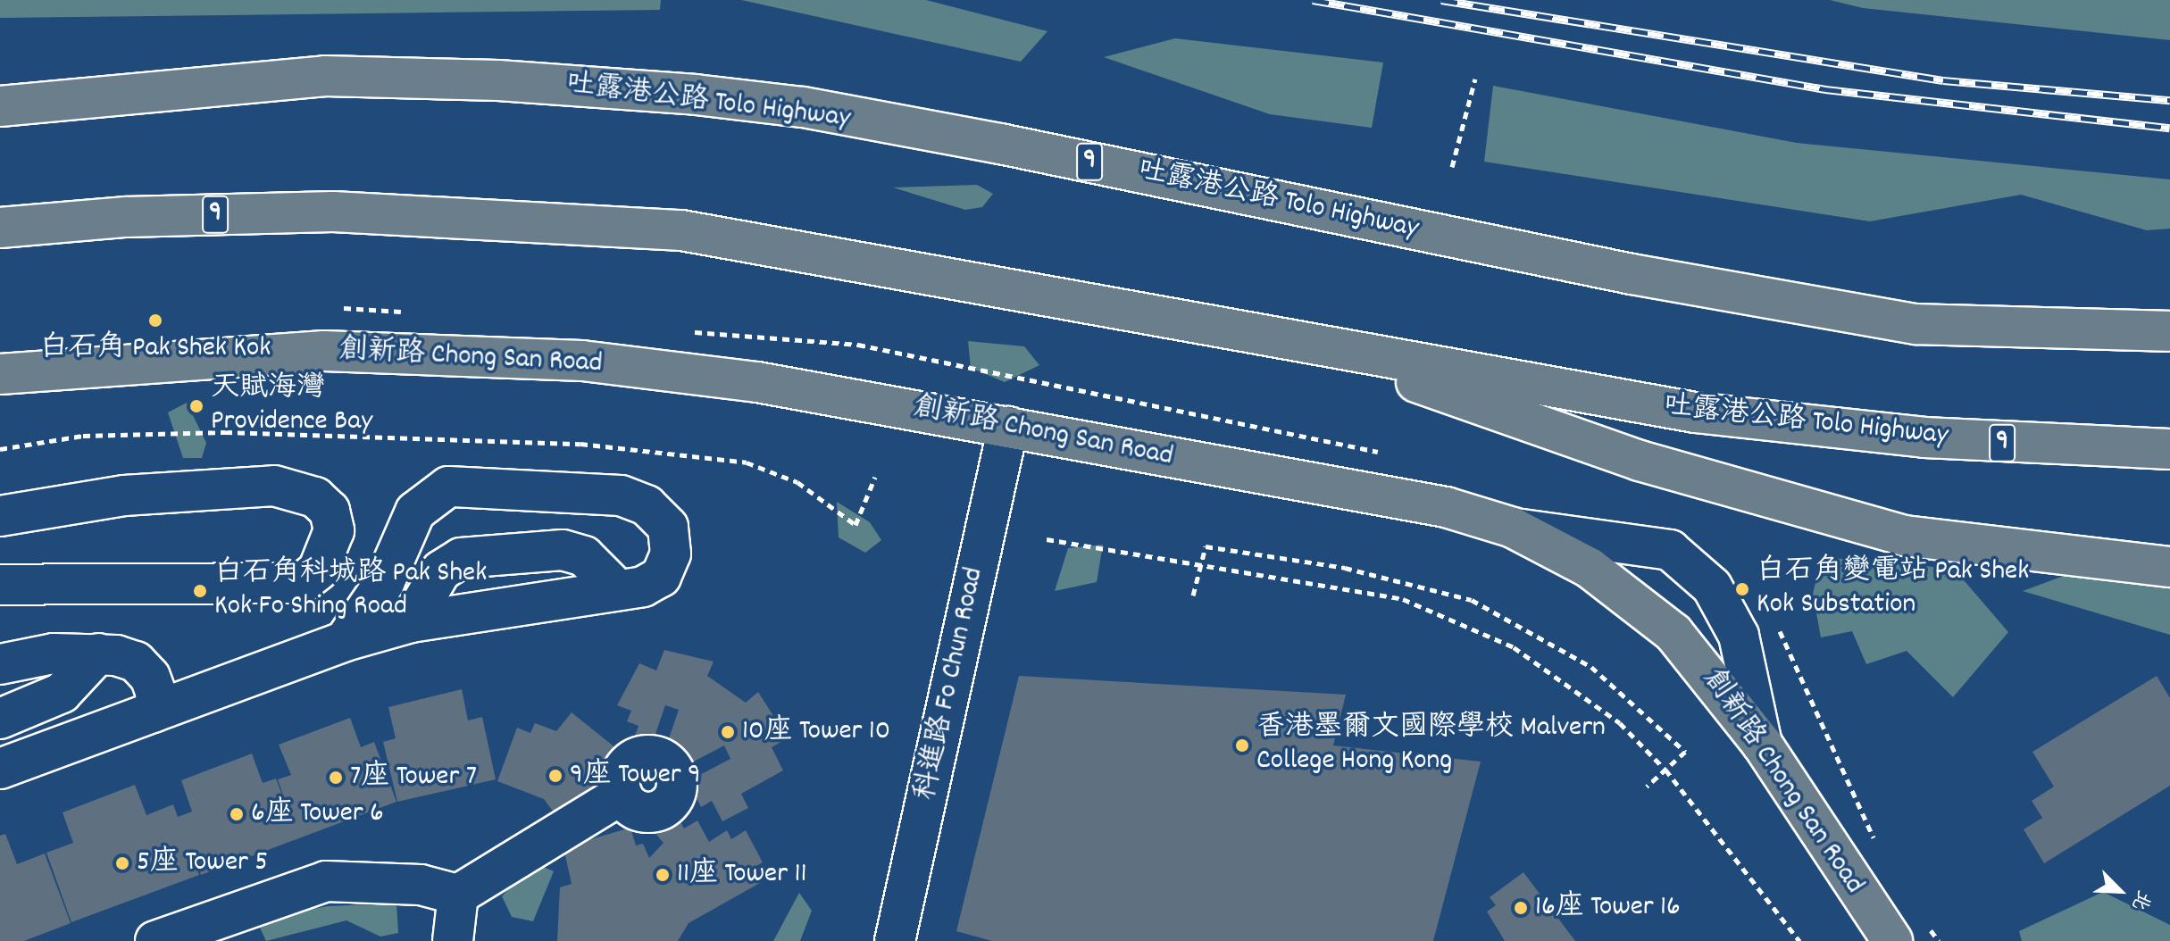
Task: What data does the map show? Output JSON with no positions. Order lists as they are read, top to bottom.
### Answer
{
  "streets": {
    "main road": ["吐露港公路 Tolo Highway", "9", "創新路 Chong San Road"],
    "street": ["科進路 Fo Chun Road"]
  },
  "crossings": [
    ["創新路 Chong San Road", "科進路 Fo Chun Road"]
  ],
  "places": [
    "白石角 Pak Shek Kok",
    "天賦海灣 Providence Bay",
    "白石角變電站 Pak Shek Kok Substation",
    "白石角科城路 Pak Shek Kok Fo Shing Road",
    "10座 Tower 10",
    "香港墨爾文國際學校 Malvern College Hong Kong",
    "9座 Tower 9",
    "7座 Tower 7",
    "6座 Tower 6",
    "5座 Tower 5",
    "11座 Tower 11",
    "16座 Tower 16"
  ],
  "north": "bottom right"
}
